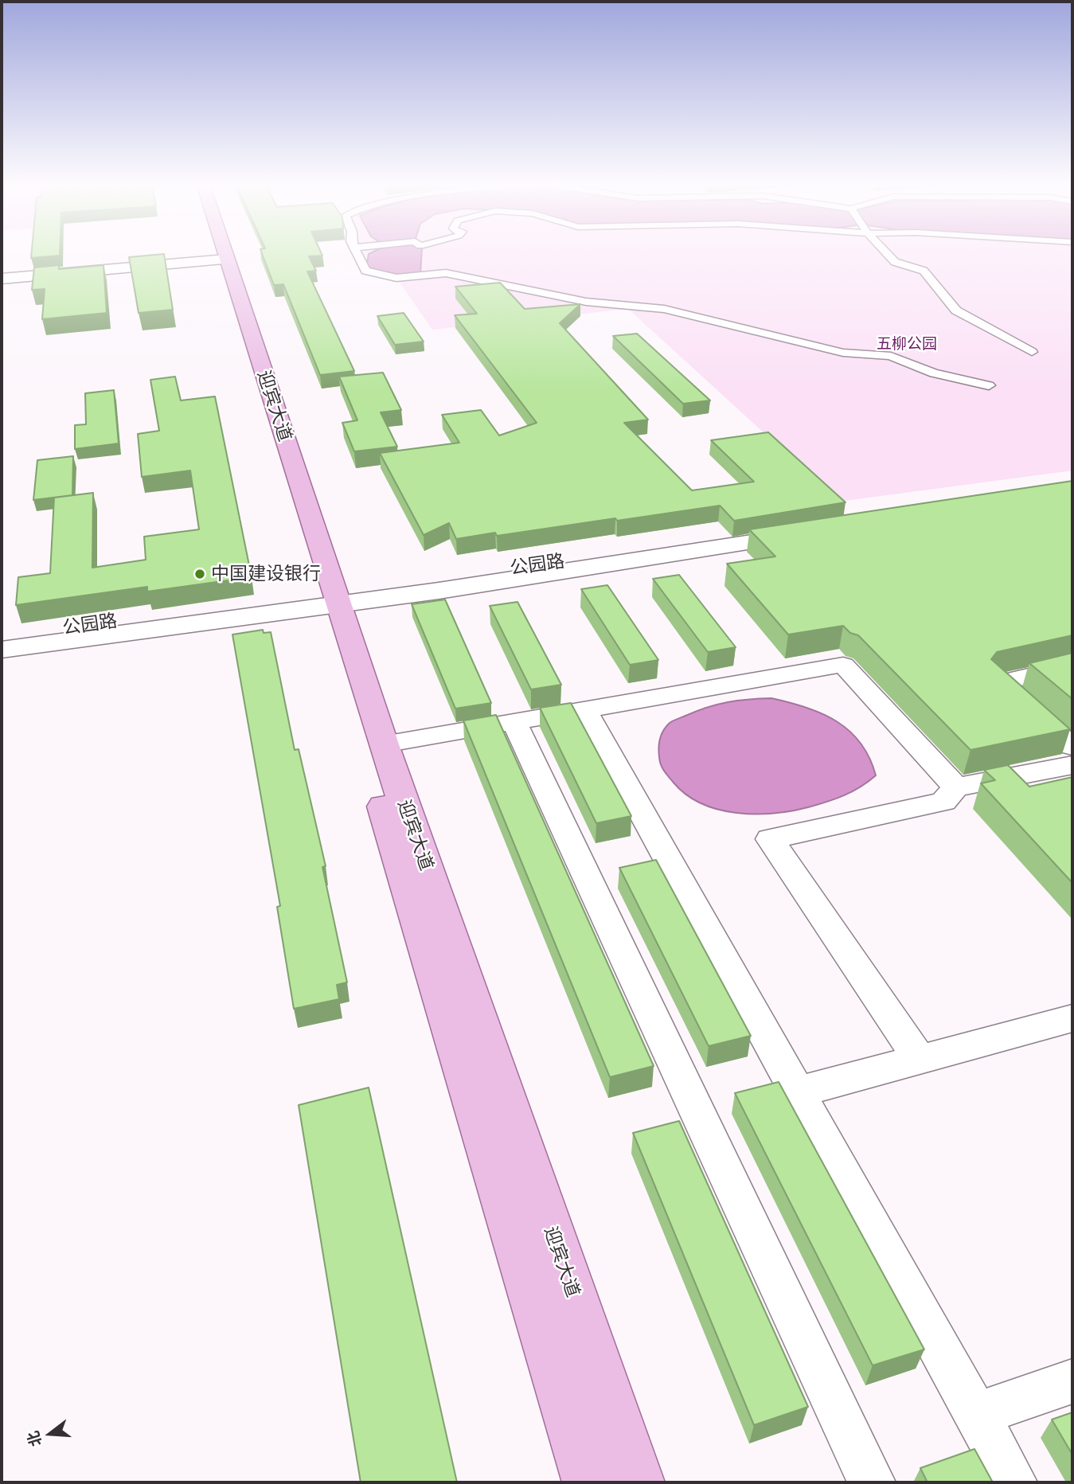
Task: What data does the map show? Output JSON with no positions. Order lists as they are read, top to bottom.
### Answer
{
  "streets": {
    "main road": ["迎宾大道"],
    "street": ["公园路"]
  },
  "crossings": [
    ["迎宾大道", "公园路"]
  ],
  "parks": ["五柳公园"],
  "places": ["中国建设银行"],
  "north": "left"
}
